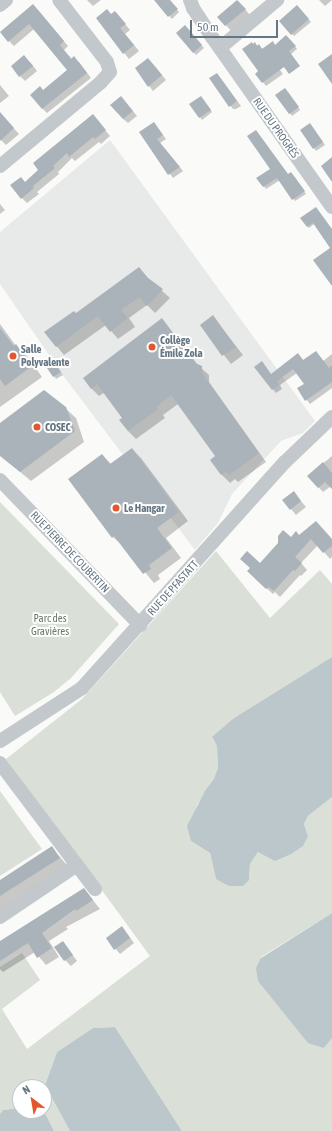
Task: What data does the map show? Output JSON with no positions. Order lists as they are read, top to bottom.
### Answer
{
  "streets": {
    "street": ["RUE DU PROGRÈS", "RUE PIERRE DE COUBERTIN", "RUE DE PFASTATT"]
  },
  "crossings": [
    ["RUE PIERRE DE COUBERTIN", "RUE DE PFASTATT"]
  ],
  "parks": ["Parc des Gravières"],
  "places": [
    "Collège Émile Zola",
    "Salle Polyvalente",
    "COSEC",
    "Le Hangar"
  ],
  "scale_bar": "50 m",
  "north": "top left"
}
